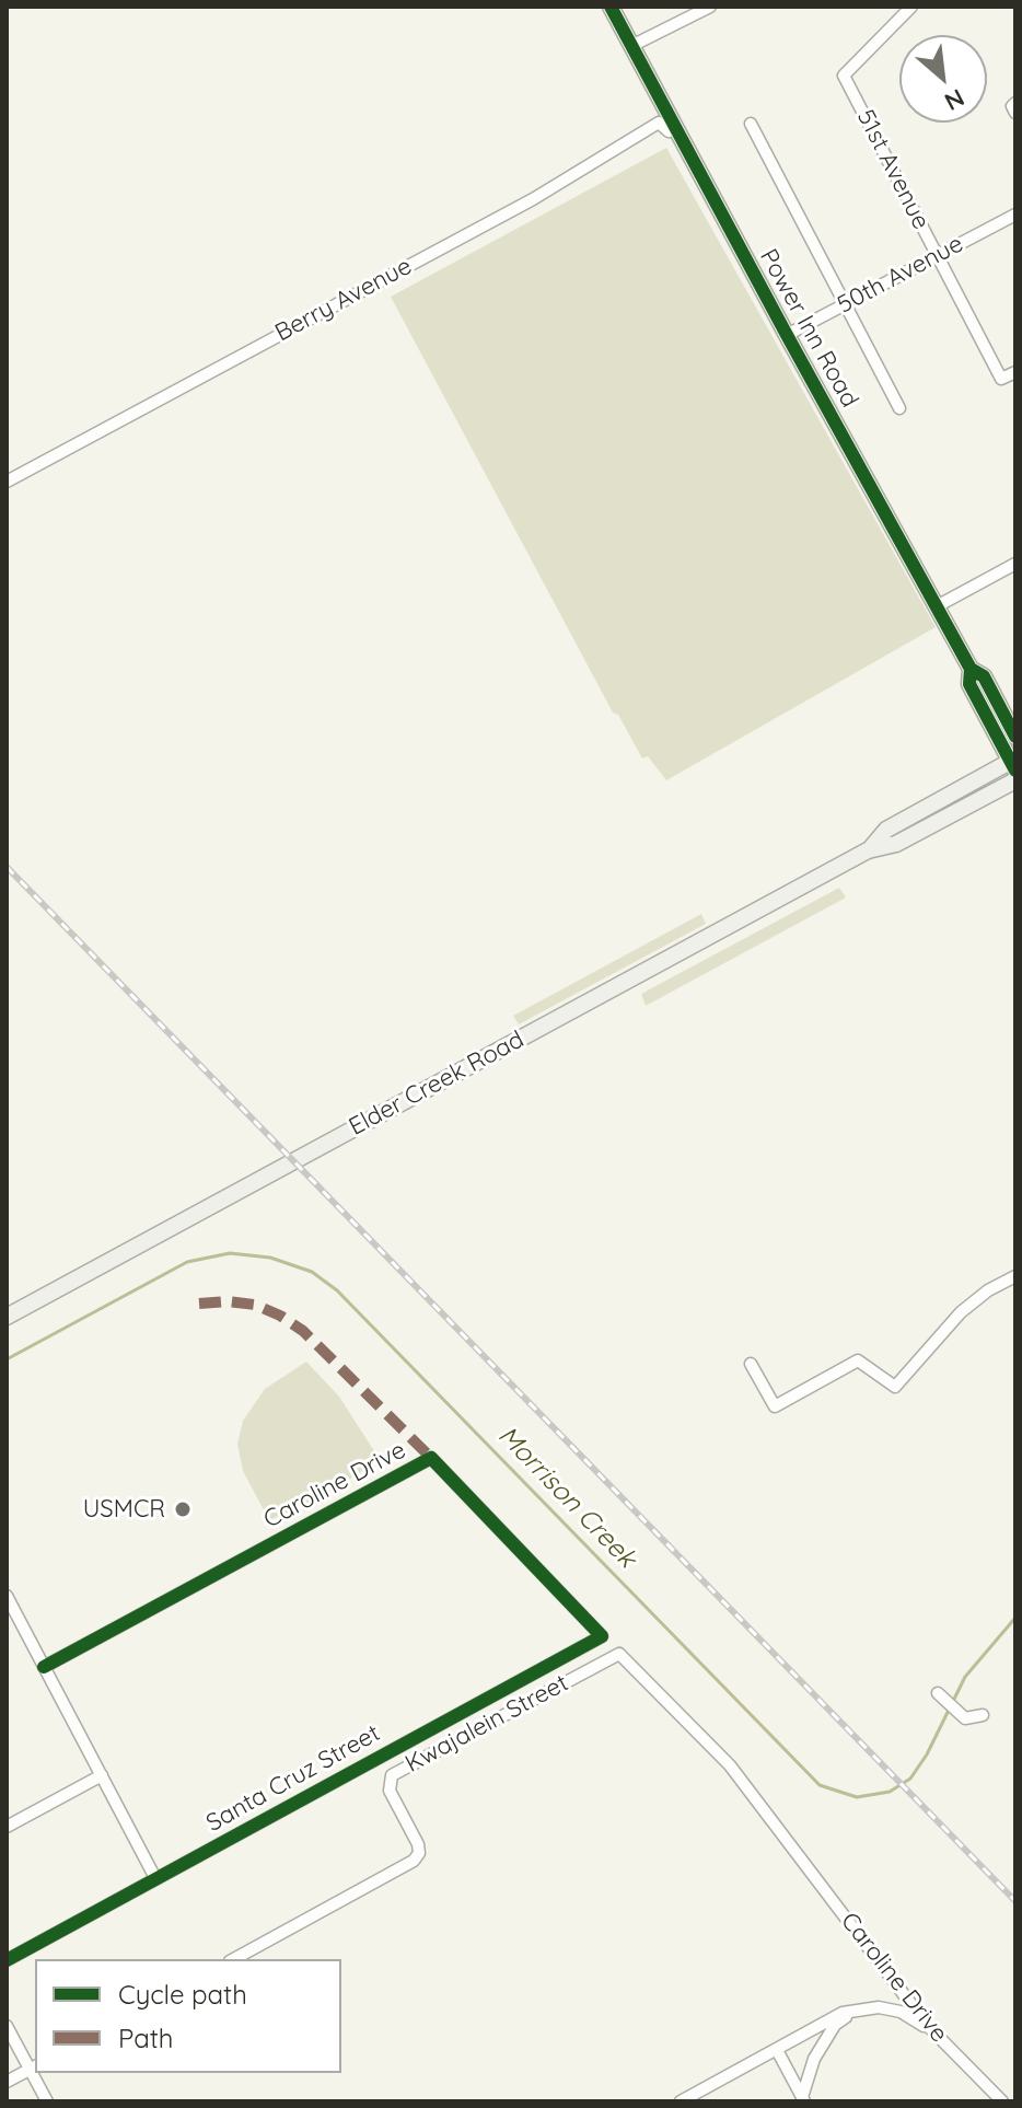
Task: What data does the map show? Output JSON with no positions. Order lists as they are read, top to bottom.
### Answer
{
  "streets": {
    "street": [
      "51st Avenue",
      "50th Avenue",
      "Berry Avenue",
      "Power Inn Road",
      "Elder Creek Road",
      "Caroline Drive",
      "Kwajalein Street",
      "Santa Cruz Street"
    ]
  },
  "crossings": [
    ["51st Avenue", "50th Avenue"],
    ["50th Avenue", "Power Inn Road"],
    ["Berry Avenue", "Power Inn Road"],
    ["Power Inn Road", "Elder Creek Road"],
    ["Caroline Drive", "Kwajalein Street"],
    ["Caroline Drive", "Santa Cruz Street"]
  ],
  "water": ["Morrison Creek"],
  "places": ["USMCR"],
  "legend": ["Cycle path", "Path"],
  "north": "bottom right"
}
